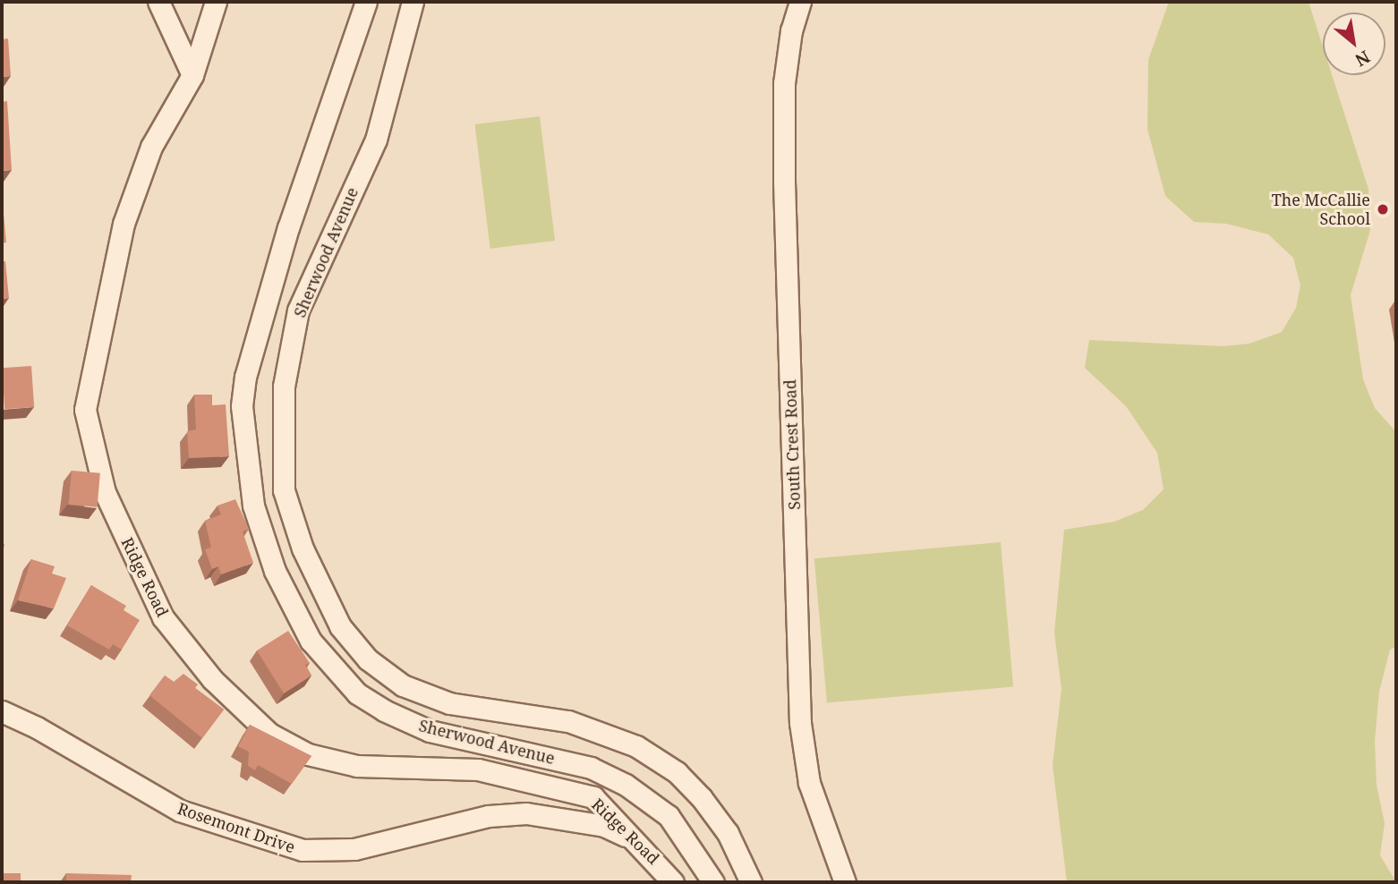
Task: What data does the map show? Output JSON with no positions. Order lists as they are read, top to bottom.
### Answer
{
  "streets": {
    "street": [
      "Sherwood Avenue",
      "South Crest Road",
      "Ridge Road",
      "Rosemont Drive"
    ]
  },
  "crossings": [
    ["Ridge Road", "Rosemont Drive"]
  ],
  "places": ["The McCallie School"],
  "north": "bottom right"
}
